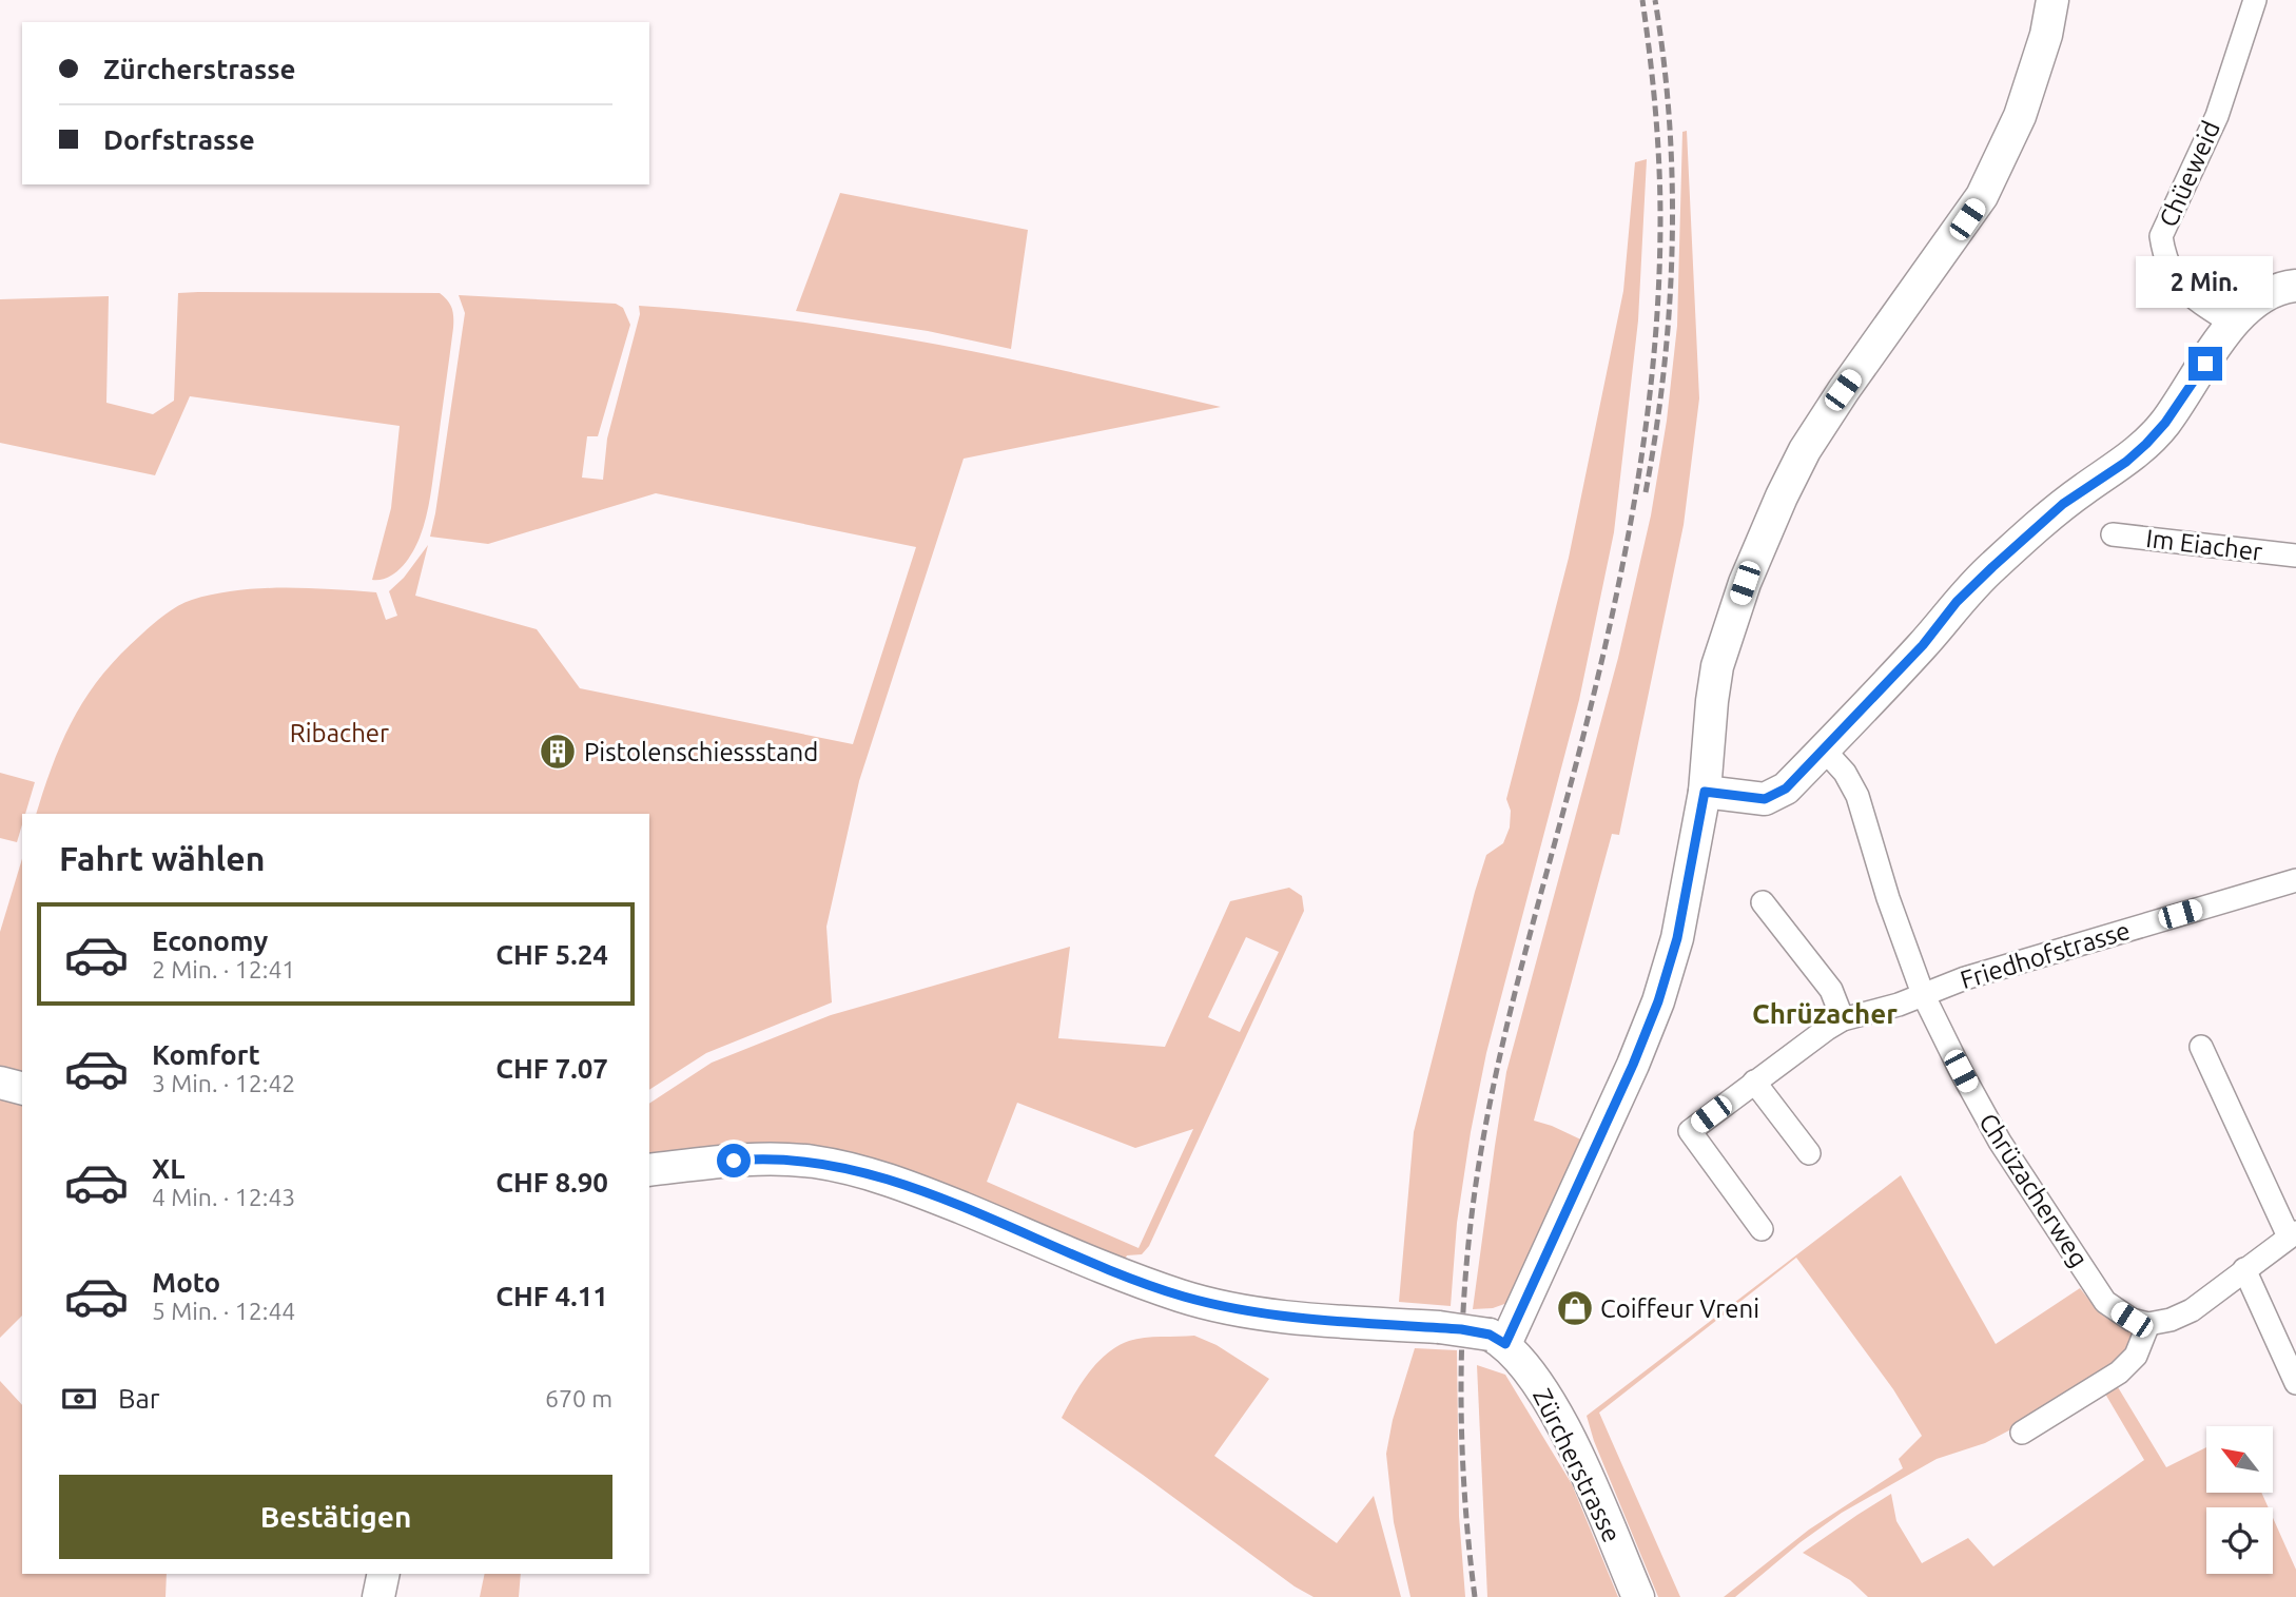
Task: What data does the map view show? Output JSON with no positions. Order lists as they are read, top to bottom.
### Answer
{
  "streets": {
    "main road": ["Zürcherstrasse"],
    "street": [
      "Chüeweid",
      "Im Eiacher",
      "Friedhofstrasse",
      "Chrüzacherweg"
    ]
  },
  "crossings": [
    ["Friedhofstrasse", "Chrüzacherweg"]
  ],
  "districts": ["Chrüzacher"],
  "parks": ["Ribacher"],
  "places": {
    "building": ["Pistolenschiessstand"],
    "shop": ["Coiffeur Vreni"]
  },
  "north": "top left",
  "page": {
    "banner": ["Zürcherstrasse", "Dorfstrasse"],
    "bubble": "2 Min.",
    "heading": "Fahrt wählen",
    "list": [
      {
        "name": "Economy",
        "note": "2 Min. · 12:41",
        "value": "CHF 5.24"
      },
      {
        "name": "Komfort",
        "note": "3 Min. · 12:42",
        "value": "CHF 7.07"
      },
      {
        "name": "XL",
        "note": "4 Min. · 12:43",
        "value": "CHF 8.90"
      },
      {
        "name": "Moto",
        "note": "5 Min. · 12:44",
        "value": "CHF 4.11"
      }
    ],
    "pay": ["Bar", "670 m"],
    "buttons": "Bestätigen"
  }
}
